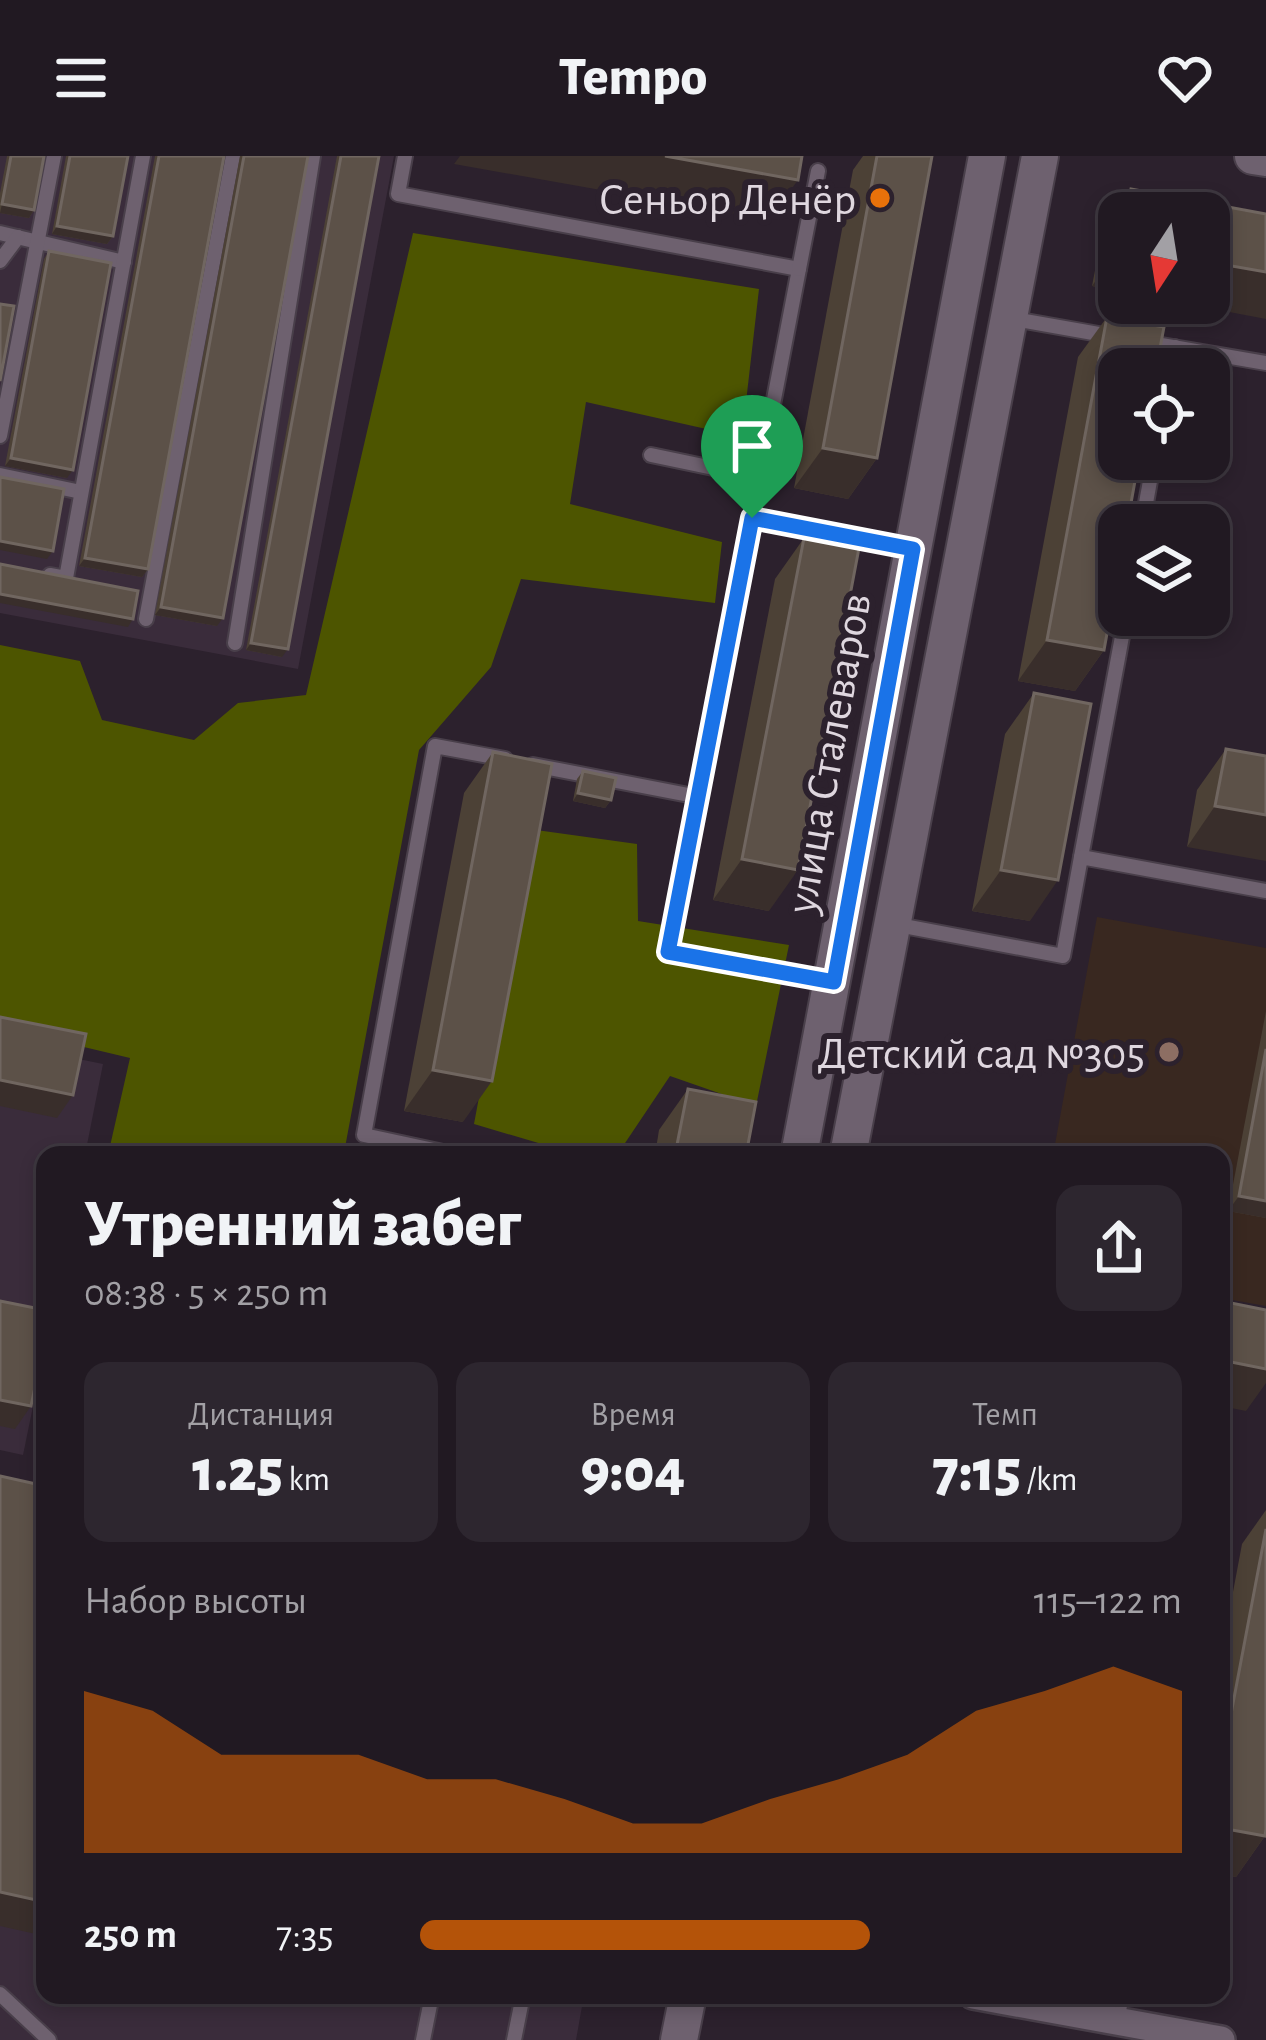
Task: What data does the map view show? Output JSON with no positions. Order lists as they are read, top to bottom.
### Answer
{
  "streets": {
    "street": ["улица Сталеваров"]
  },
  "places": ["Сеньор Денёр", "Детский сад №305"],
  "north": "bottom",
  "page": {
    "header": "Tempo",
    "heading": ["Утренний забег", "08:38 · 5 × 250 m"],
    "stats": [
      ["Дистанция", "1.25 km"],
      ["Время", "9:04"],
      ["Темп", "7:15 /km"]
    ],
    "chart": ["Набор высоты", "115–122 m"],
    "list": [
      {
        "name": "250 m",
        "note": "7:35"
      }
    ]
  }
}
